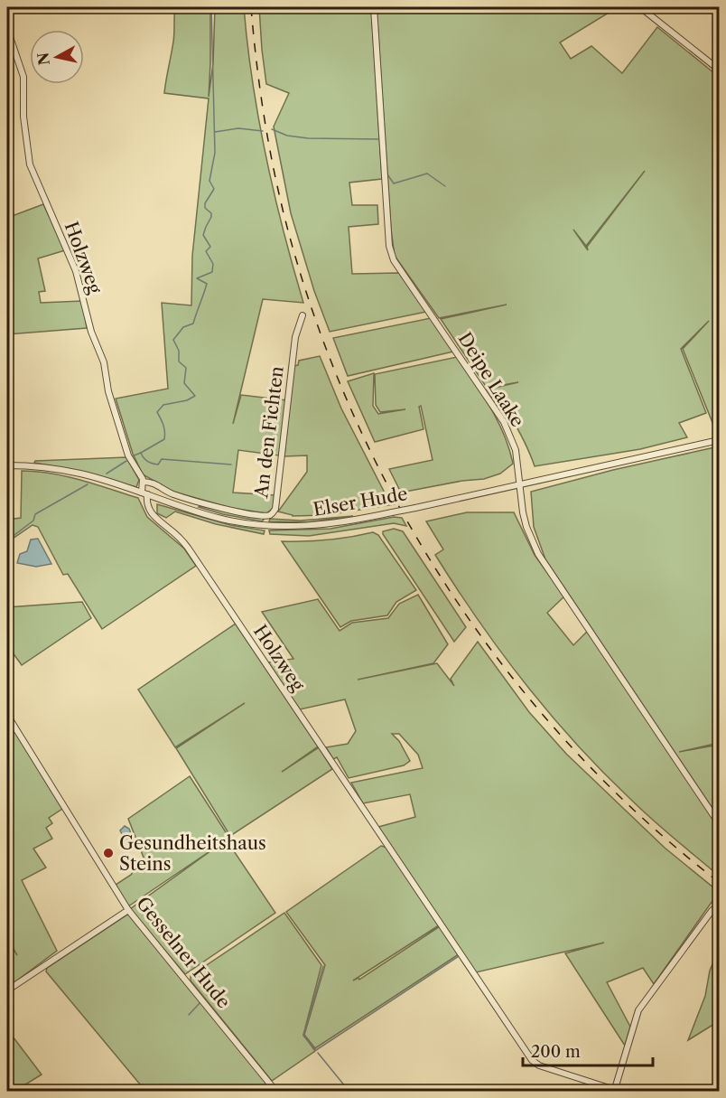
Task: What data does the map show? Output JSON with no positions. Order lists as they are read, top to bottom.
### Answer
{
  "streets": {
    "street": [
      "Holzweg",
      "Deipe Laake",
      "An den Fichten",
      "Elser Hude",
      "Gesselner Hude"
    ]
  },
  "crossings": [
    ["Holzweg", "An den Fichten"],
    ["Holzweg", "Elser Hude"],
    ["Deipe Laake", "Elser Hude"]
  ],
  "places": ["Gesundheitshaus Steins"],
  "scale_bar": "200 m",
  "north": "left"
}
